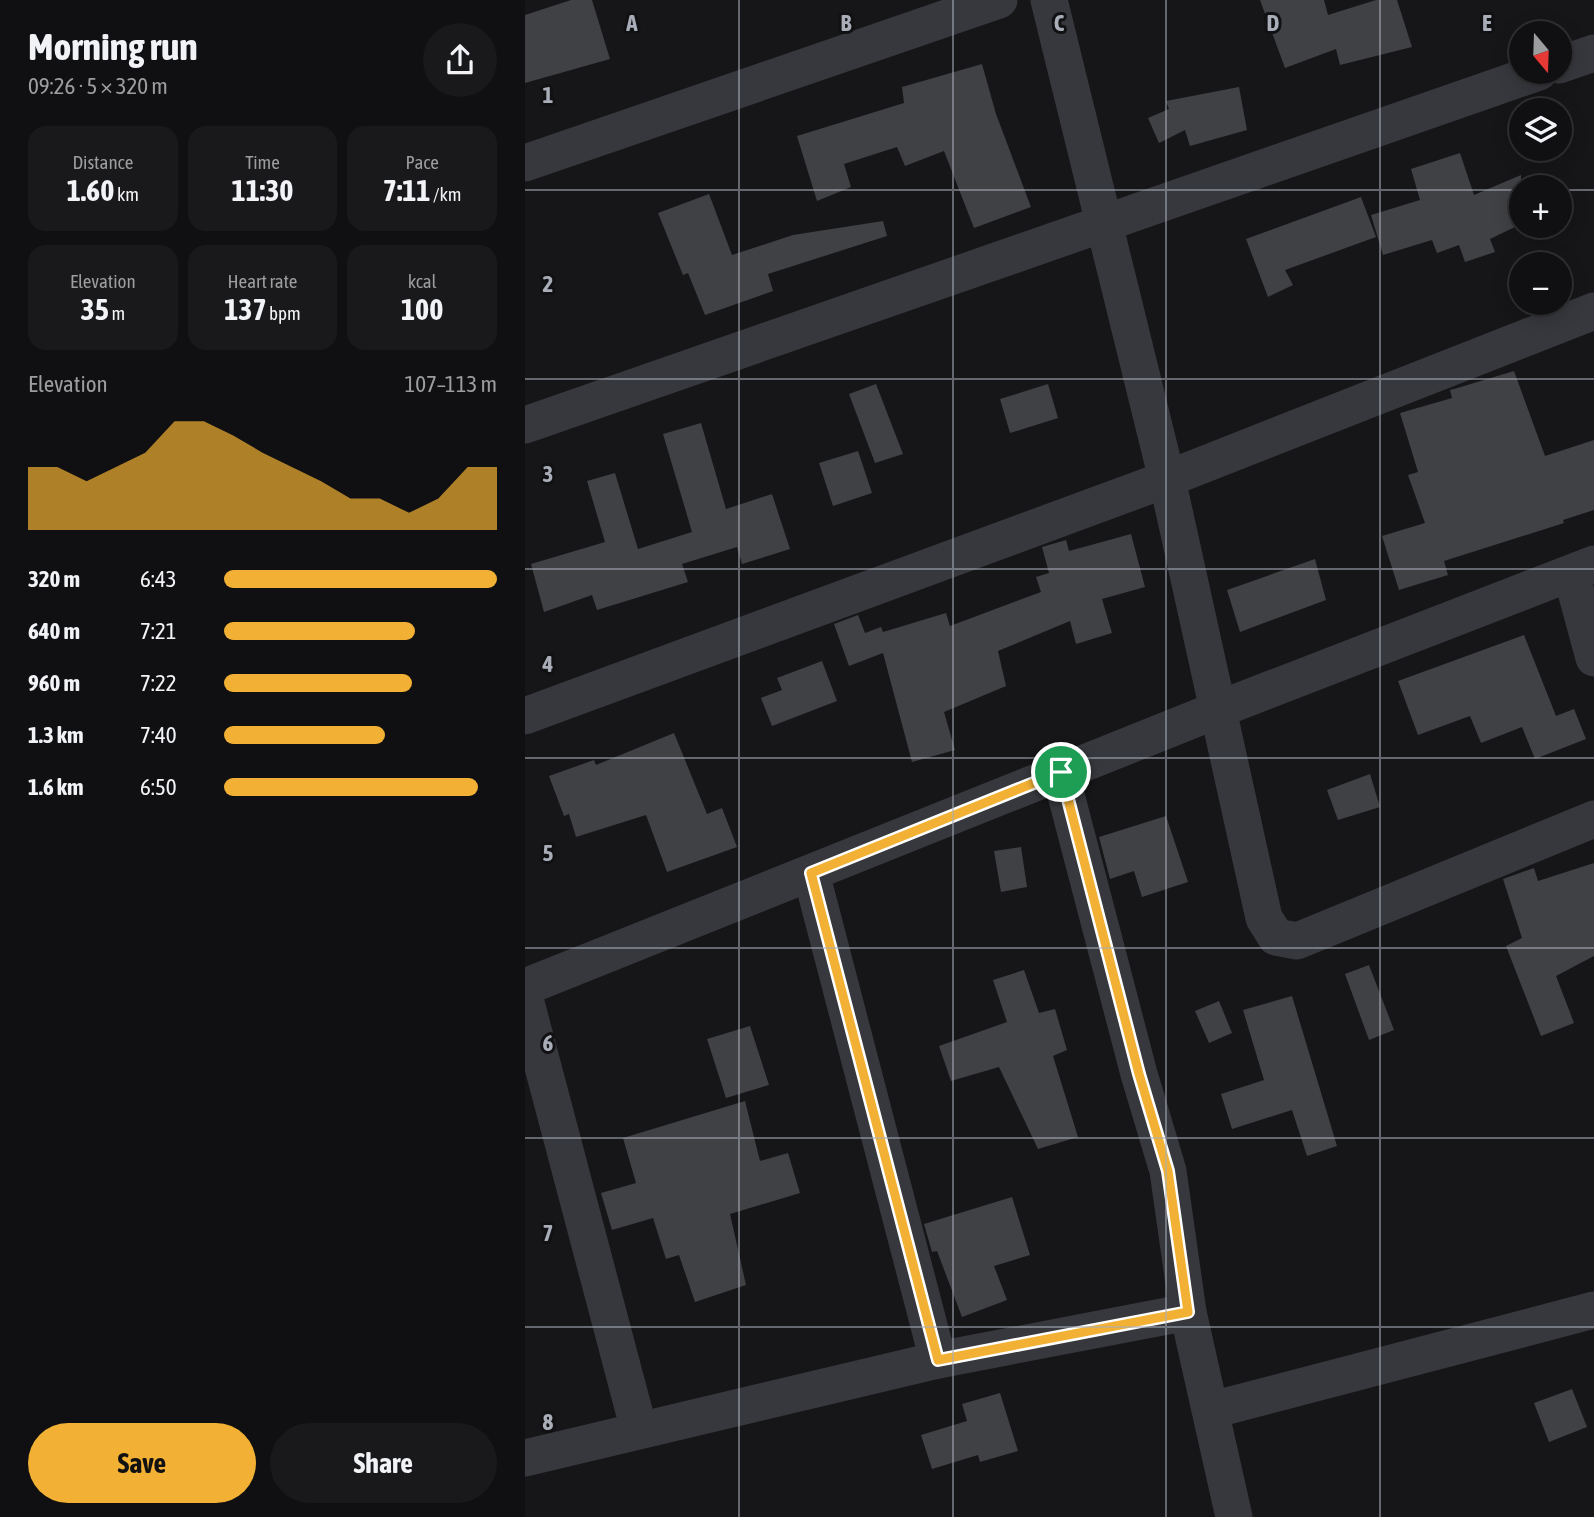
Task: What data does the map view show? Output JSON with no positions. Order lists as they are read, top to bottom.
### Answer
{
  "north": "bottom",
  "page": {
    "heading": ["Morning run", "09:26 · 5 × 320 m"],
    "map_buttons": ["+", "−"],
    "stats": [
      ["Distance", "1.60 km"],
      ["Time", "11:30"],
      ["Pace", "7:11 /km"],
      ["Elevation", "35 m"],
      ["Heart rate", "137 bpm"],
      ["kcal", "100"]
    ],
    "chart": ["Elevation", "107–113 m"],
    "list": [
      {
        "name": "320 m",
        "note": "6:43"
      },
      {
        "name": "640 m",
        "note": "7:21"
      },
      {
        "name": "960 m",
        "note": "7:22"
      },
      {
        "name": "1.3 km",
        "note": "7:40"
      },
      {
        "name": "1.6 km",
        "note": "6:50"
      }
    ],
    "buttons": ["Save", "Share"]
  },
  "grid": {
    "columns": [
      "A",
      "B",
      "C",
      "D",
      "E"
    ],
    "rows": [
      "1",
      "2",
      "3",
      "4",
      "5",
      "6",
      "7",
      "8"
    ]
  }
}
